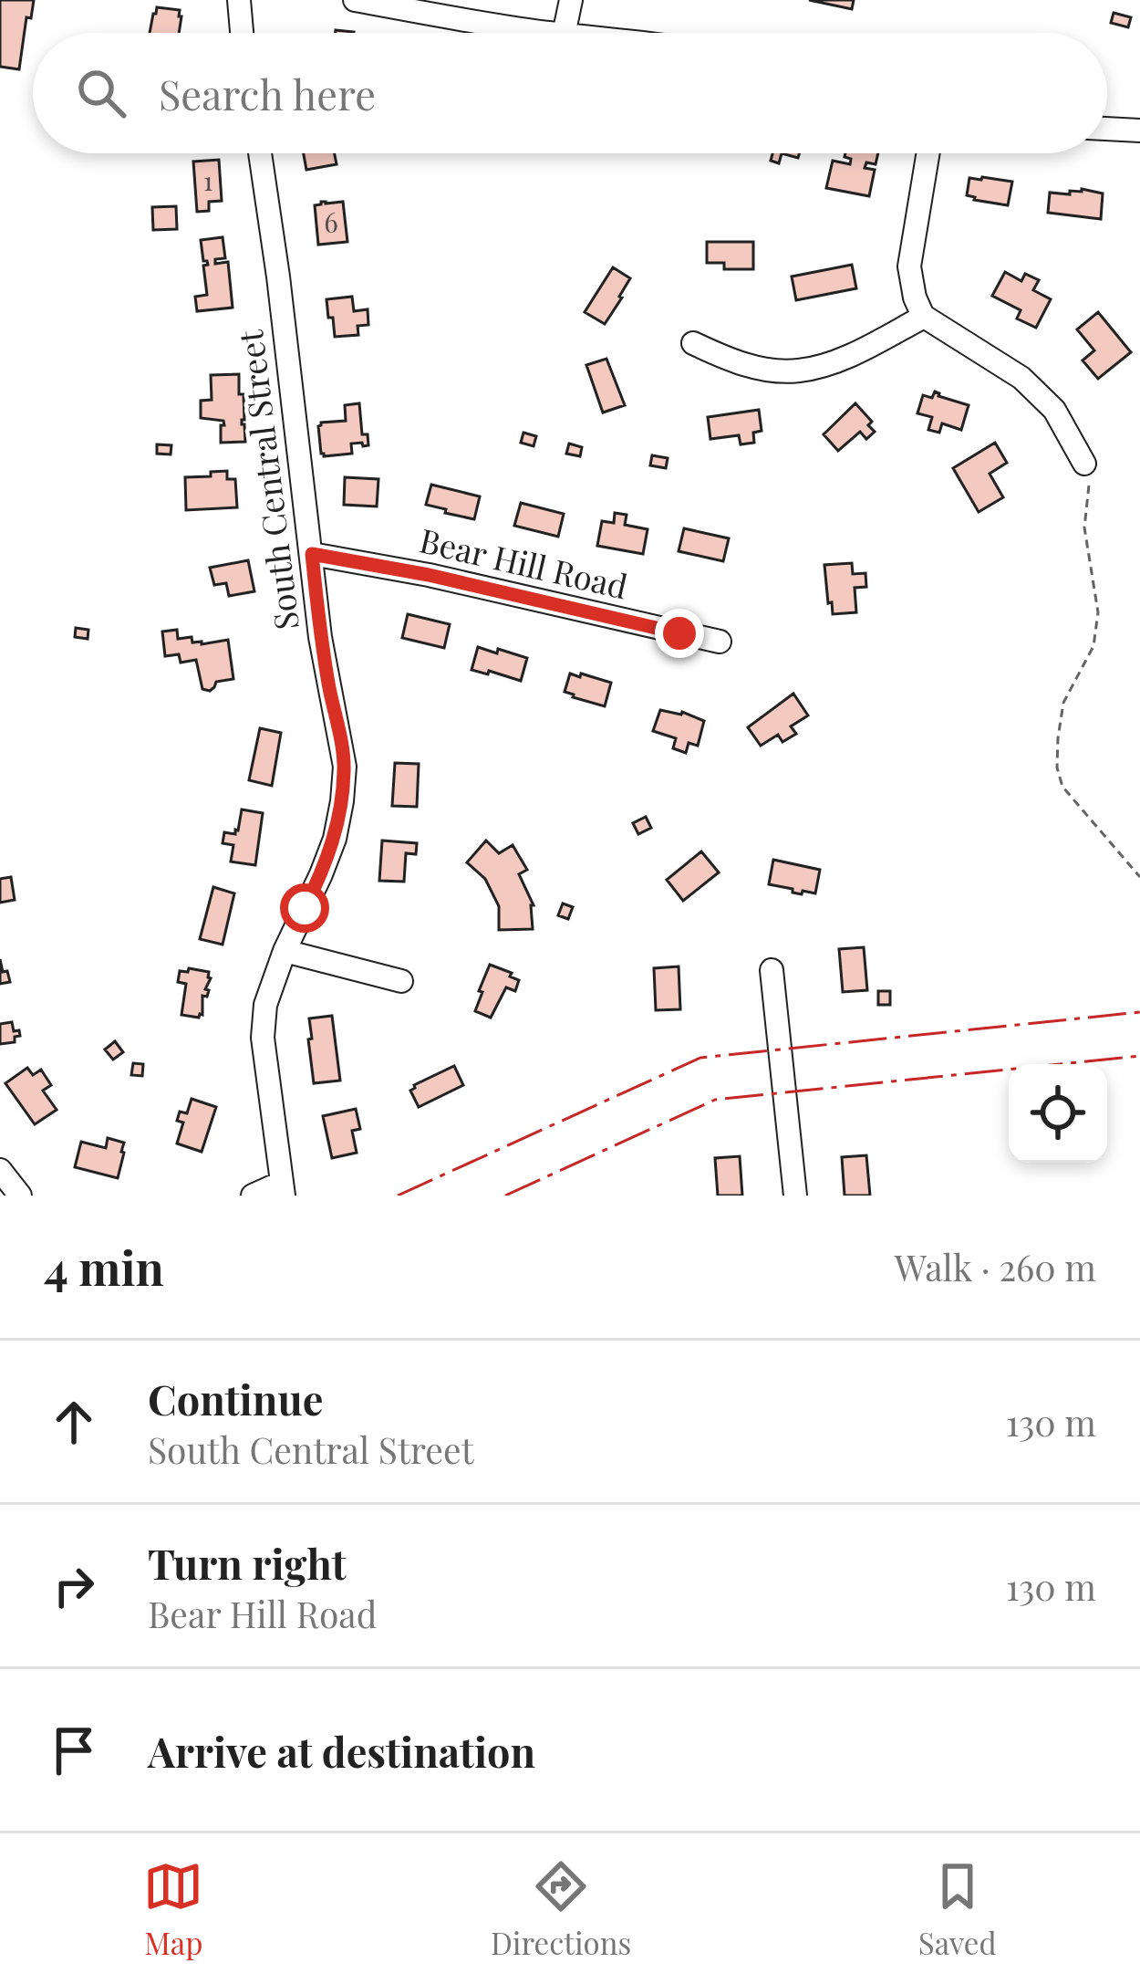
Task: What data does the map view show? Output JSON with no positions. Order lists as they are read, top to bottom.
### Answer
{
  "streets": {
    "street": ["South Central Street", "Bear Hill Road"]
  },
  "crossings": [
    ["South Central Street", "Bear Hill Road"]
  ],
  "house_numbers": ["1", "6"],
  "page": {
    "search": "Search here",
    "heading": ["4 min", "Walk · 260 m"],
    "list": [
      ["Continue", "South Central Street", "130 m"],
      ["Turn right", "Bear Hill Road", "130 m"],
      "Arrive at destination"
    ],
    "nav": ["Map", "Directions", "Saved"]
  }
}
